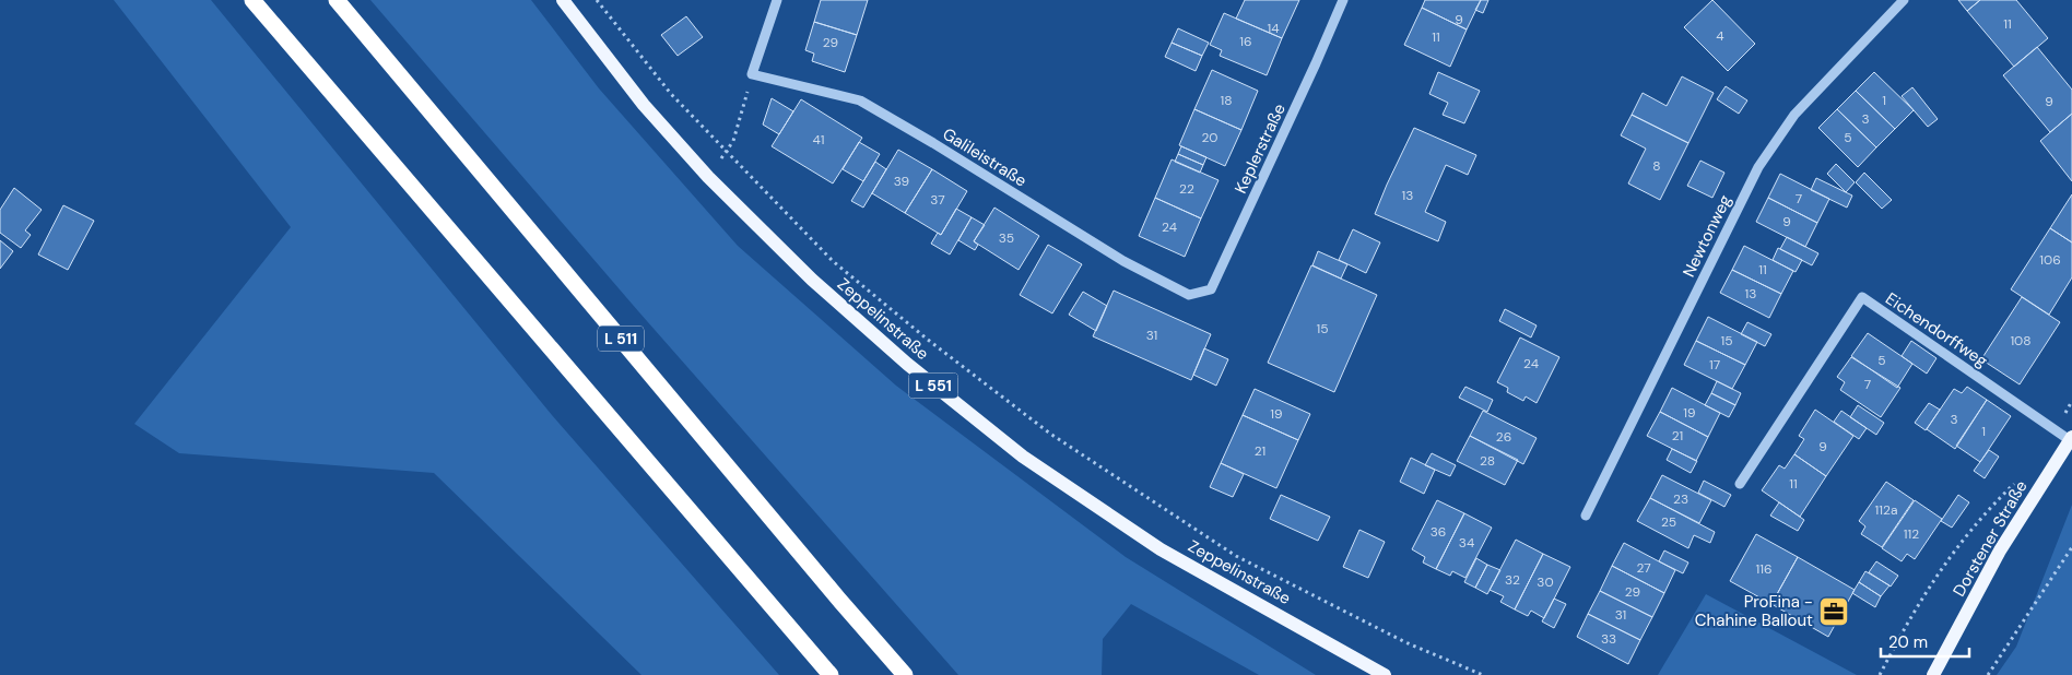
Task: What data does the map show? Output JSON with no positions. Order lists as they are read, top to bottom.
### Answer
{
  "streets": {
    "highway": ["L 511"],
    "main road": ["Zeppelinstraße", "L 551", "Dorstener Straße"],
    "street": [
      "Keplerstraße",
      "Galileistraße",
      "Newtonweg",
      "Eichendorffweg"
    ]
  },
  "crossings": [
    ["Keplerstraße", "Galileistraße"],
    ["Eichendorffweg", "Dorstener Straße"]
  ],
  "places": {
    "office": ["ProFina - Chahine Ballout"]
  },
  "house_numbers": [
    "9",
    "11",
    "14",
    "4",
    "11",
    "16",
    "29",
    "18",
    "1",
    "9",
    "3",
    "20",
    "5",
    "41",
    "8",
    "39",
    "22",
    "13",
    "7",
    "37",
    "9",
    "24",
    "35",
    "106",
    "11",
    "13",
    "15",
    "31",
    "15",
    "108",
    "5",
    "24",
    "17",
    "7",
    "19",
    "19",
    "3",
    "1",
    "21",
    "26",
    "9",
    "21",
    "28",
    "11",
    "23",
    "112a",
    "25",
    "36",
    "112",
    "34",
    "27",
    "116",
    "32",
    "30",
    "29",
    "31",
    "33"
  ],
  "scale_bar": "20 m"
}
